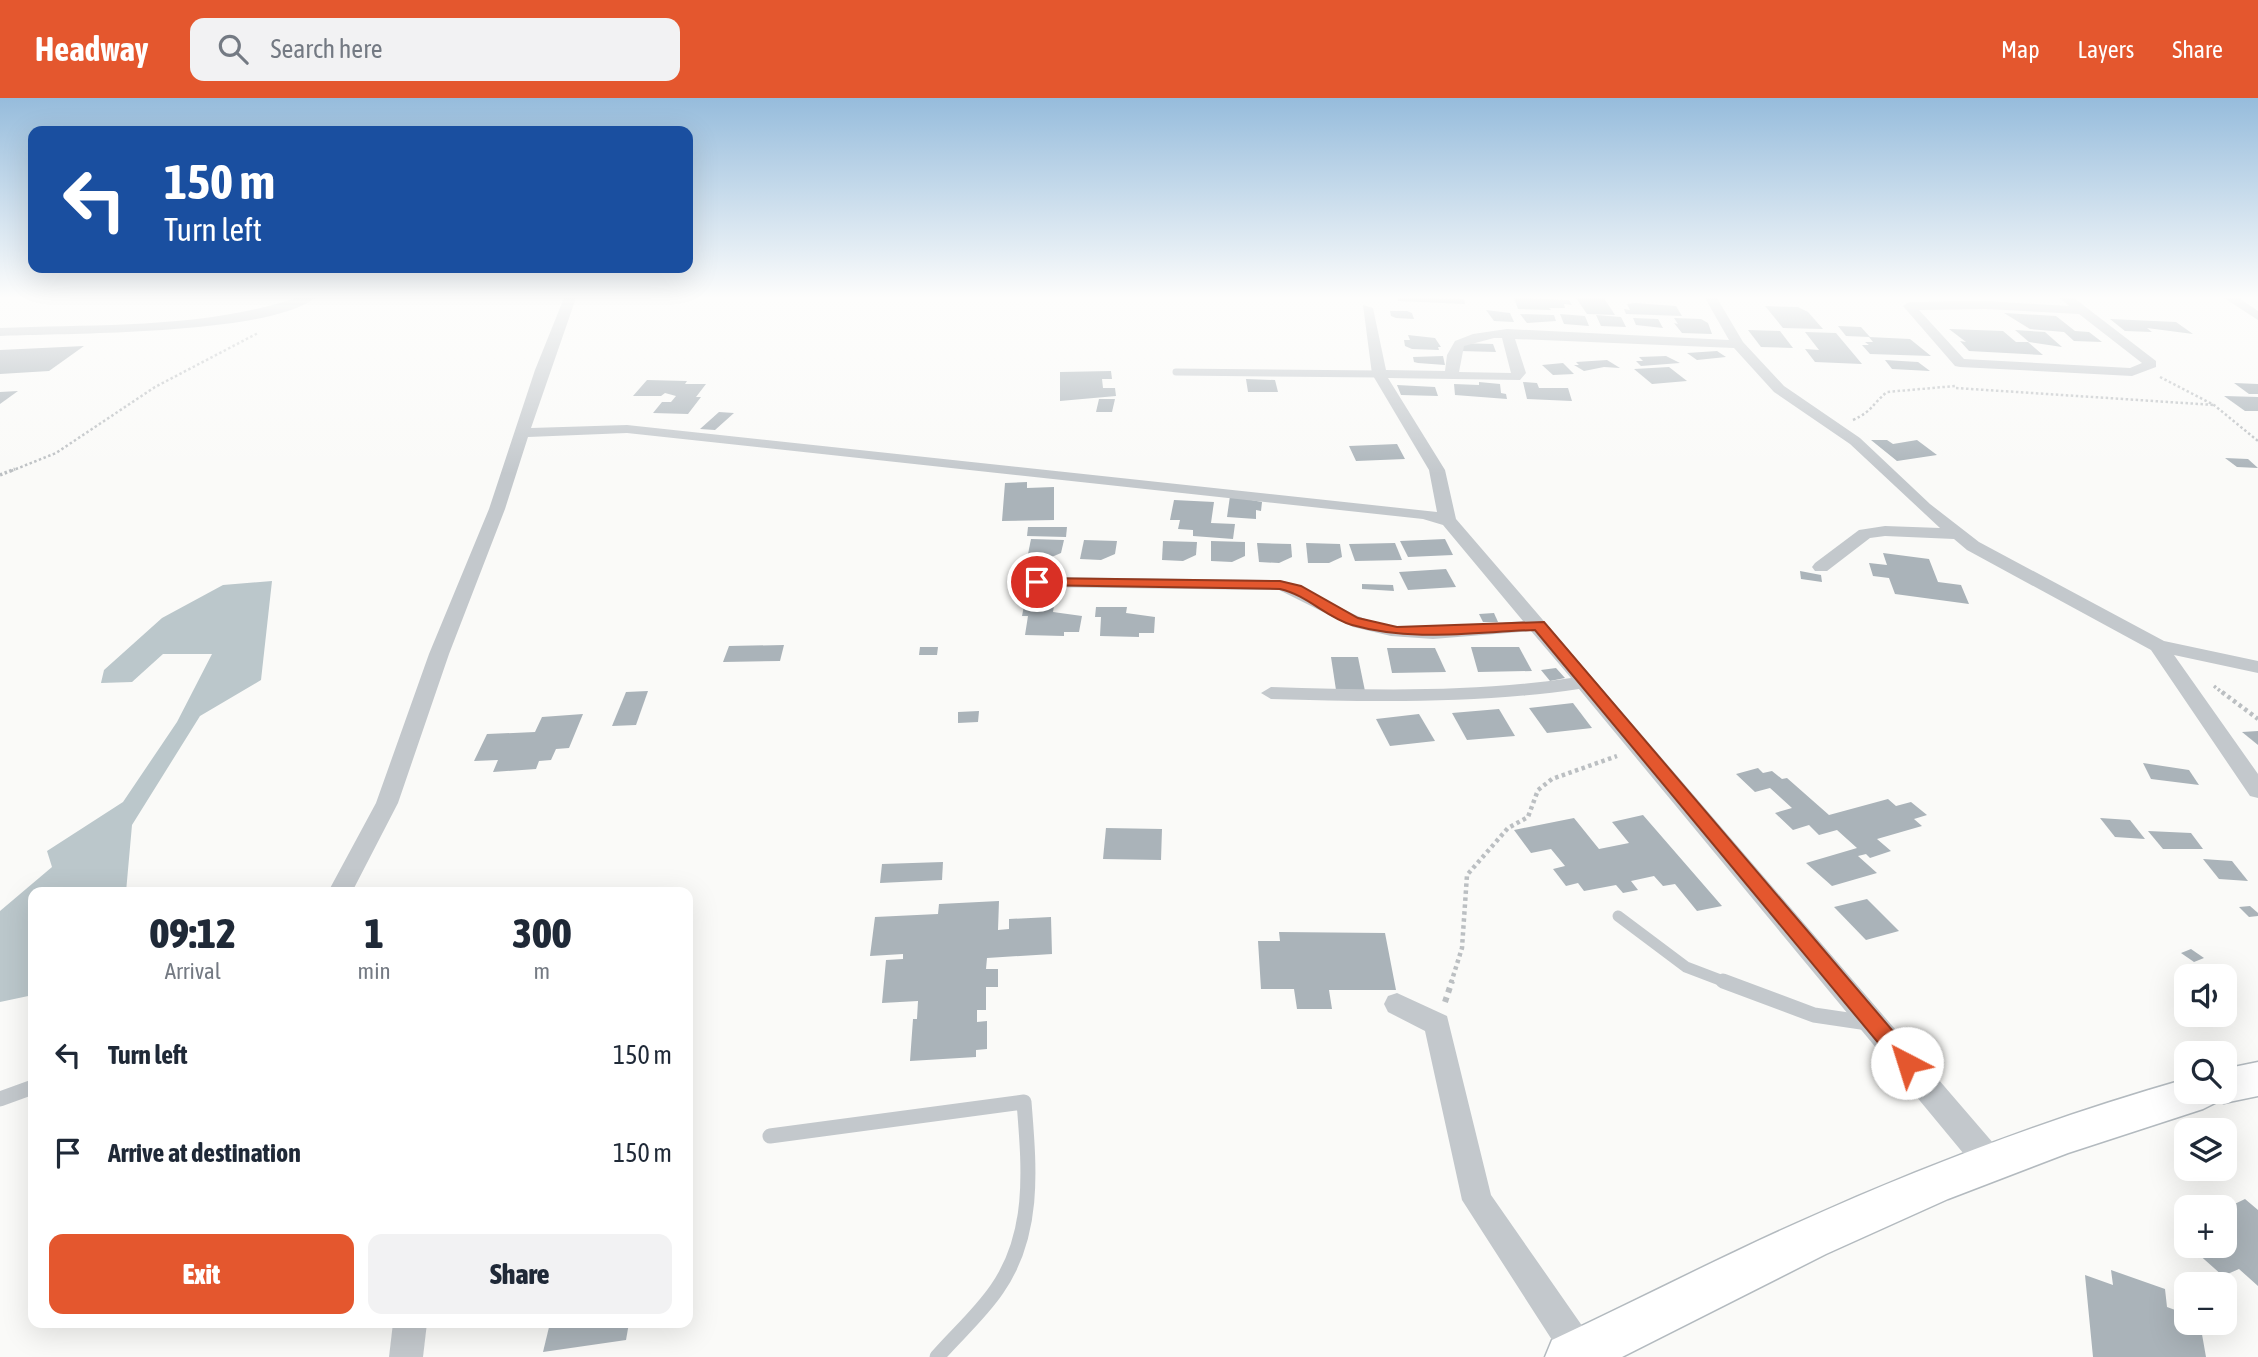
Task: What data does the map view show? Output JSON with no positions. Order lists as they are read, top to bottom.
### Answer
{
  "page": {
    "header": "Headway",
    "search": "Search here",
    "nav": ["Map", "Layers", "Share"],
    "turn": ["150 m", "Turn left"],
    "eta": [
      "09:12",
      "Arrival",
      "1",
      "min",
      "300",
      "m"
    ],
    "map_buttons": ["+", "−"],
    "list": [
      {
        "name": "Turn left",
        "value": "150 m"
      },
      {
        "name": "Arrive at destination",
        "value": "150 m"
      }
    ],
    "buttons": ["Exit", "Share"]
  }
}
